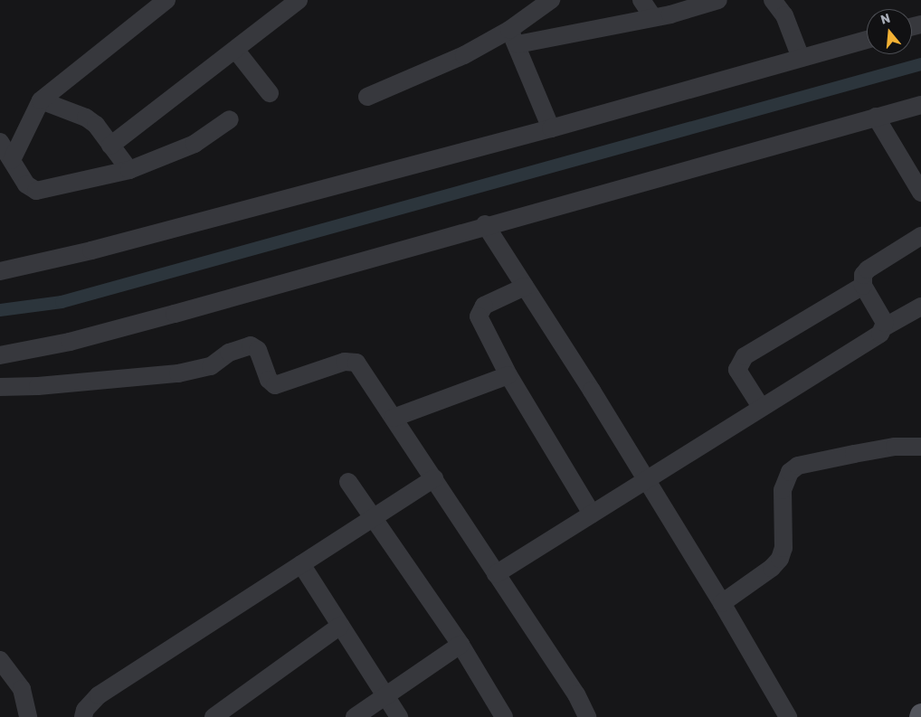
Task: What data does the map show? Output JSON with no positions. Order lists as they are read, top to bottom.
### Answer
{
  "north": "top"
}
